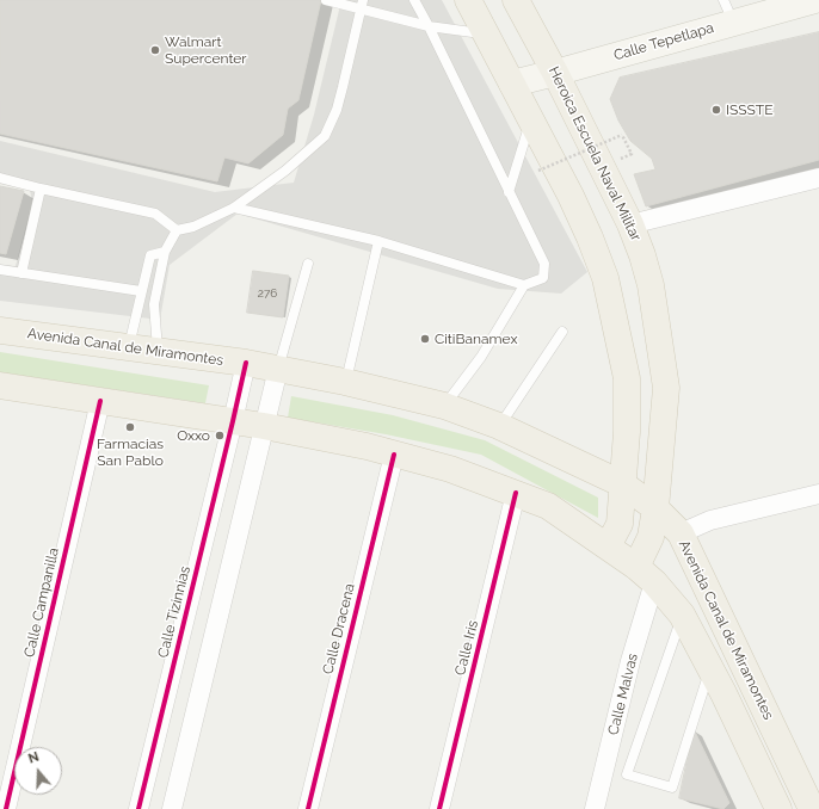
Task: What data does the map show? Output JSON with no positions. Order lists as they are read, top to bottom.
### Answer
{
  "streets": {
    "main road": ["Heroica Escuela Naval Militar", "Avenida Canal de Miramontes"],
    "street": [
      "Calle Tepetlapa",
      "Calle Campanilla",
      "Calle Tizinnias",
      "Calle Dracena",
      "Calle Iris",
      "Calle Malvas"
    ]
  },
  "crossings": [
    ["Calle Tepetlapa", "Heroica Escuela Naval Militar"],
    ["Heroica Escuela Naval Militar", "Avenida Canal de Miramontes"],
    ["Heroica Escuela Naval Militar", "Calle Malvas"],
    ["Avenida Canal de Miramontes", "Calle Tizinnias"]
  ],
  "places": [
    "Walmart Supercenter",
    "ISSSTE",
    "CitiBanamex",
    "Farmacias San Pablo",
    "Oxxo"
  ],
  "house_numbers": ["276"],
  "north": "top"
}
